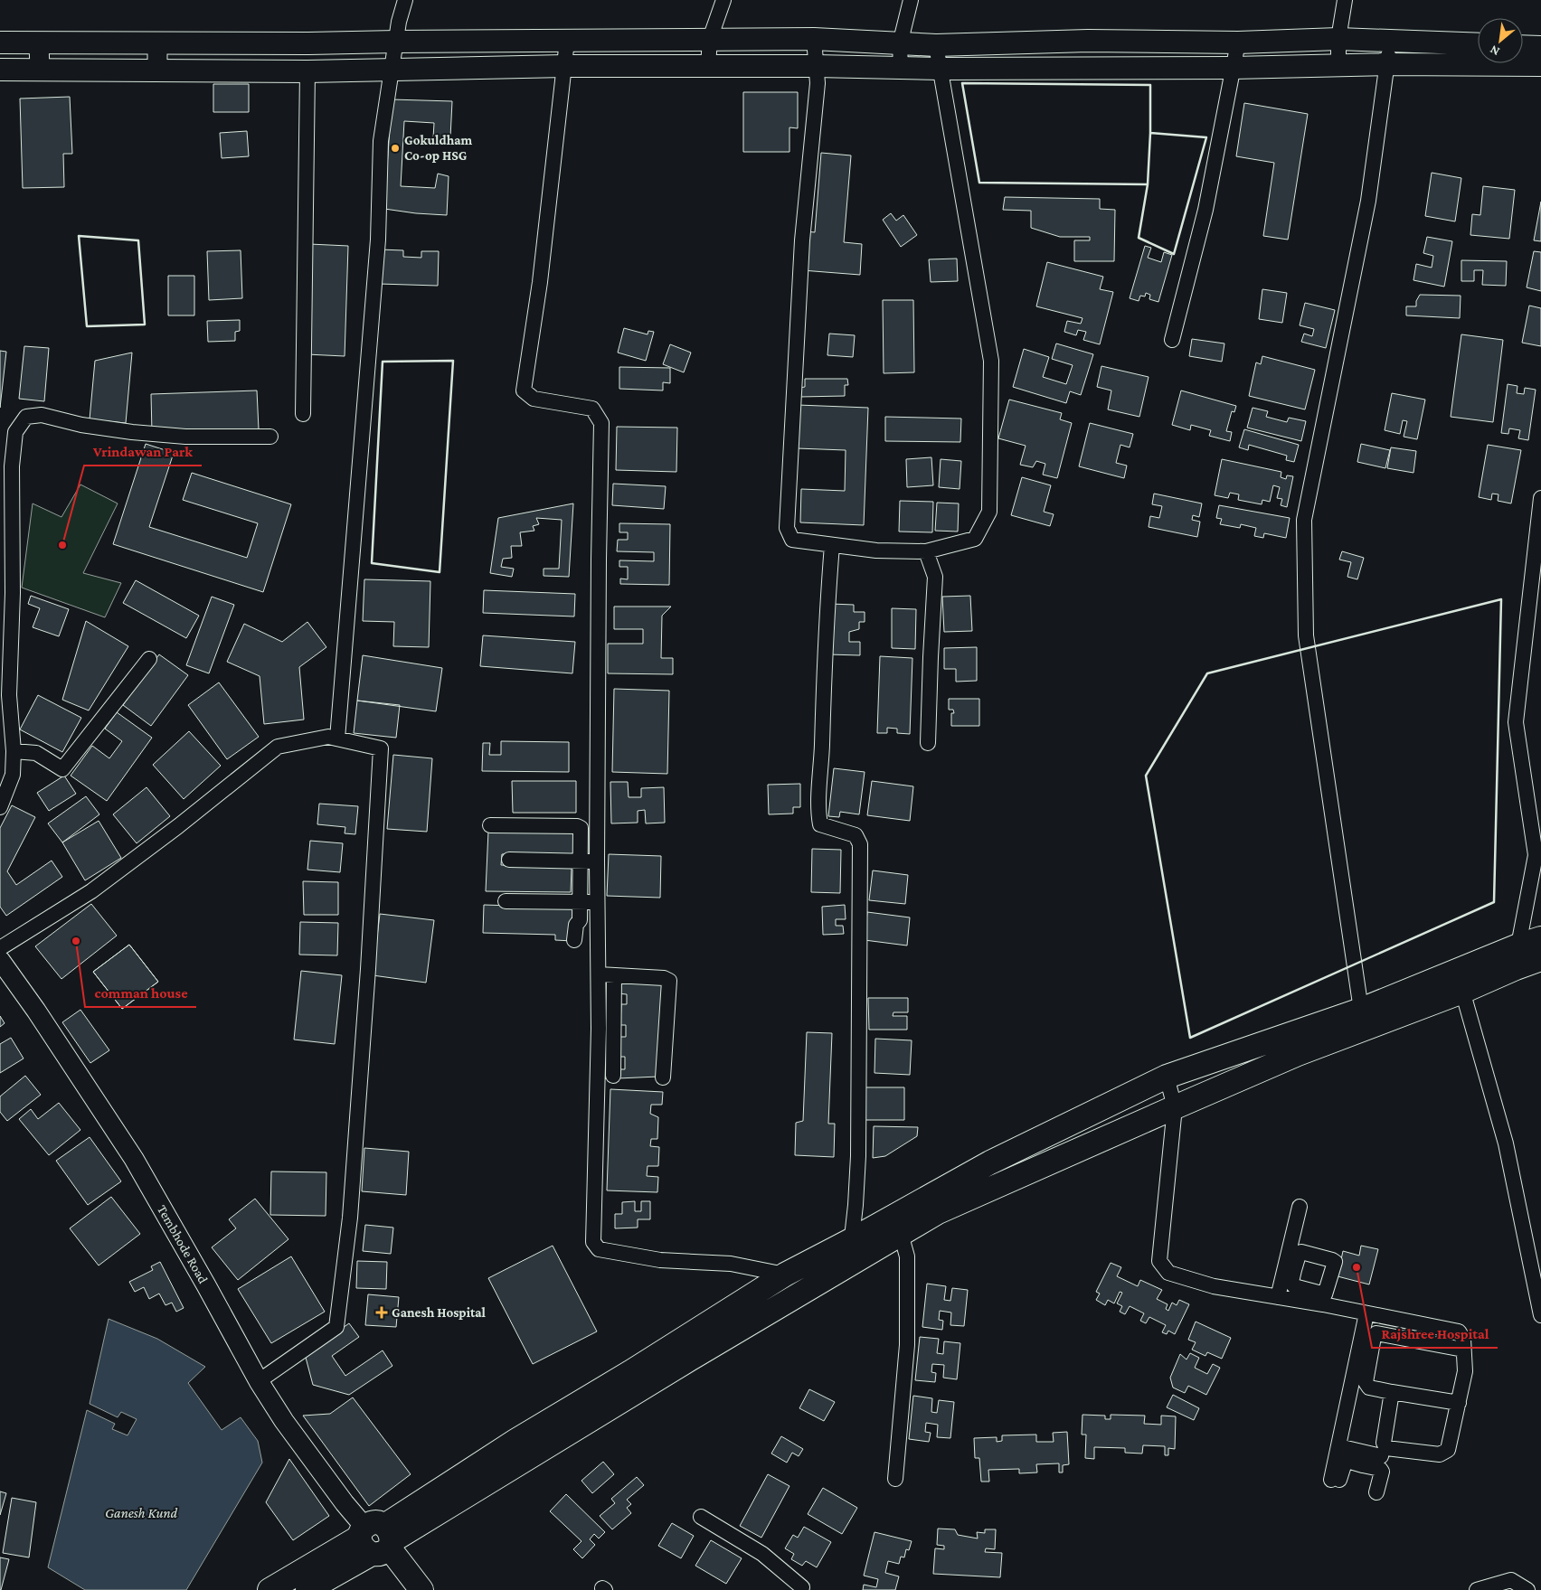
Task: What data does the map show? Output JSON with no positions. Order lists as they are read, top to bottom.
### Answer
{
  "streets": {
    "street": ["Tembhode Road"]
  },
  "water": ["Ganesh Kund"],
  "places": {
    "other": [
      "Gokuldham Co-op HSG",
      "Vrindawan Park",
      "comman house",
      "Rajshree Hospital"
    ],
    "health": ["Ganesh Hospital"]
  },
  "north": "bottom left"
}
